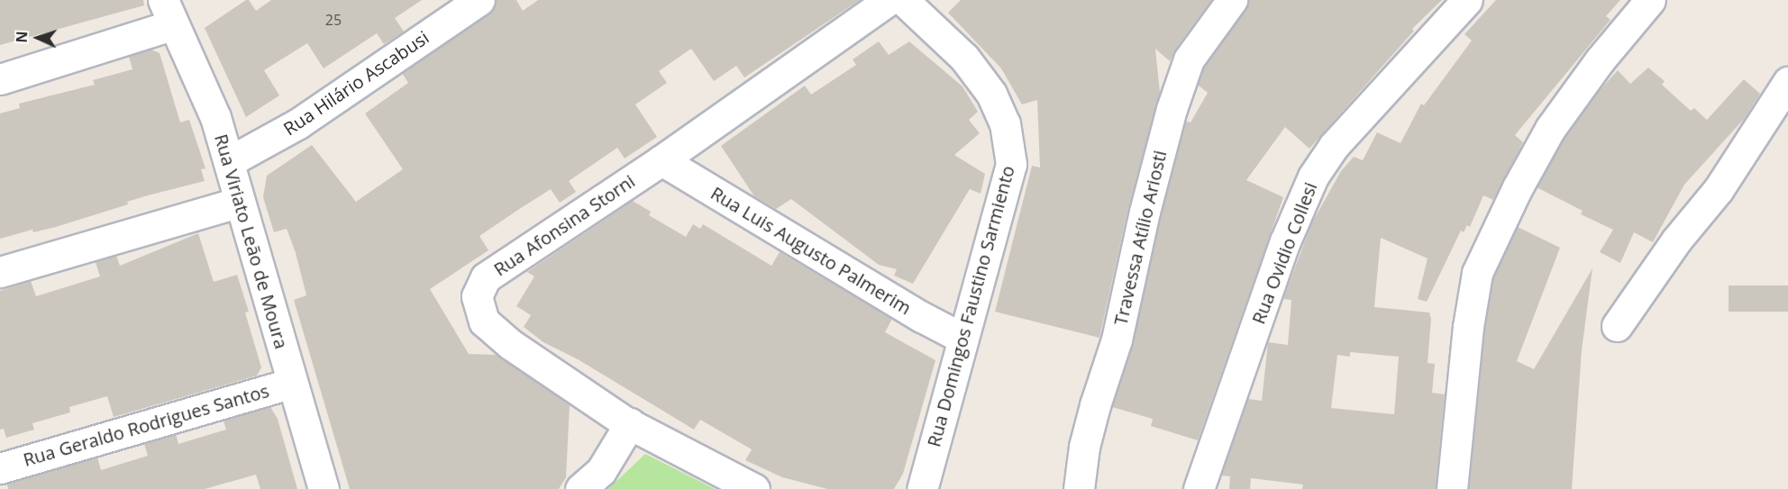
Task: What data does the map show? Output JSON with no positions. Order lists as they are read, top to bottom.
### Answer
{
  "streets": {
    "street": [
      "Rua Hilário Ascabusi",
      "Rua Afonsina Storni",
      "Travessa Atílio Ariosti",
      "Rua Viriato Leão de Moura",
      "Rua Luis Augusto Palmerim",
      "Rua Ovidio Collesi",
      "Rua Domingos Faustino Sarmiento",
      "Rua Geraldo Rodrigues Santos"
    ]
  },
  "crossings": [
    ["Rua Hilário Ascabusi", "Rua Viriato Leão de Moura"],
    ["Rua Afonsina Storni", "Rua Luis Augusto Palmerim"],
    ["Rua Viriato Leão de Moura", "Rua Geraldo Rodrigues Santos"],
    ["Rua Luis Augusto Palmerim", "Rua Domingos Faustino Sarmiento"]
  ],
  "house_numbers": ["25"],
  "north": "left"
}
